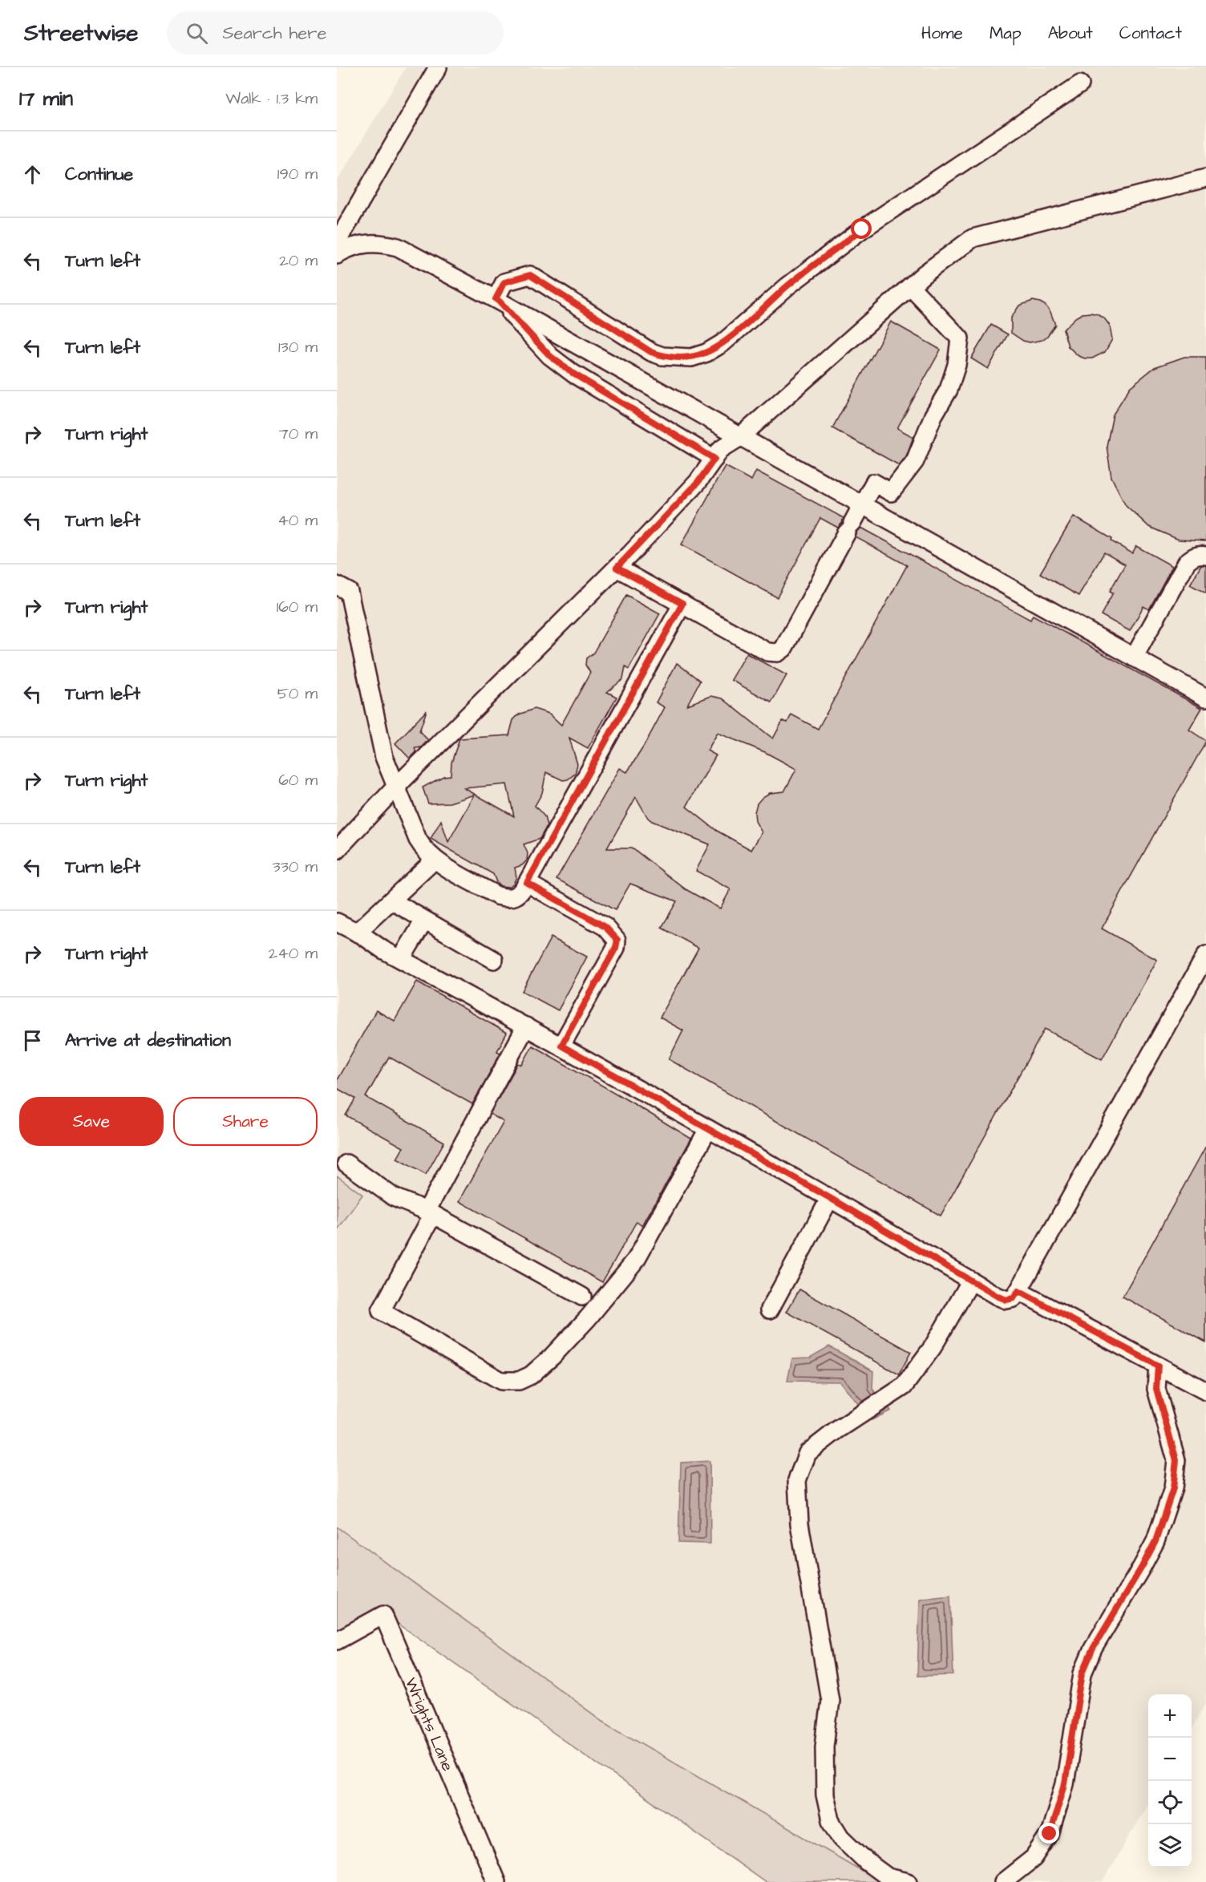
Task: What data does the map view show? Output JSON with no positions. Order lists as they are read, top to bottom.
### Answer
{
  "streets": {
    "lane": ["Wrights Lane"]
  },
  "page": {
    "header": "Streetwise",
    "search": "Search here",
    "nav": [
      "Home",
      "Map",
      "About",
      "Contact"
    ],
    "heading": ["17 min", "Walk · 1.3 km"],
    "list": [
      ["Continue", "190 m"],
      ["Turn left", "20 m"],
      ["Turn left", "130 m"],
      ["Turn right", "70 m"],
      ["Turn left", "40 m"],
      ["Turn right", "160 m"],
      ["Turn left", "50 m"],
      ["Turn right", "60 m"],
      ["Turn left", "330 m"],
      ["Turn right", "240 m"],
      "Arrive at destination"
    ],
    "buttons": ["Save", "Share"],
    "map_buttons": ["+", "−"]
  }
}
